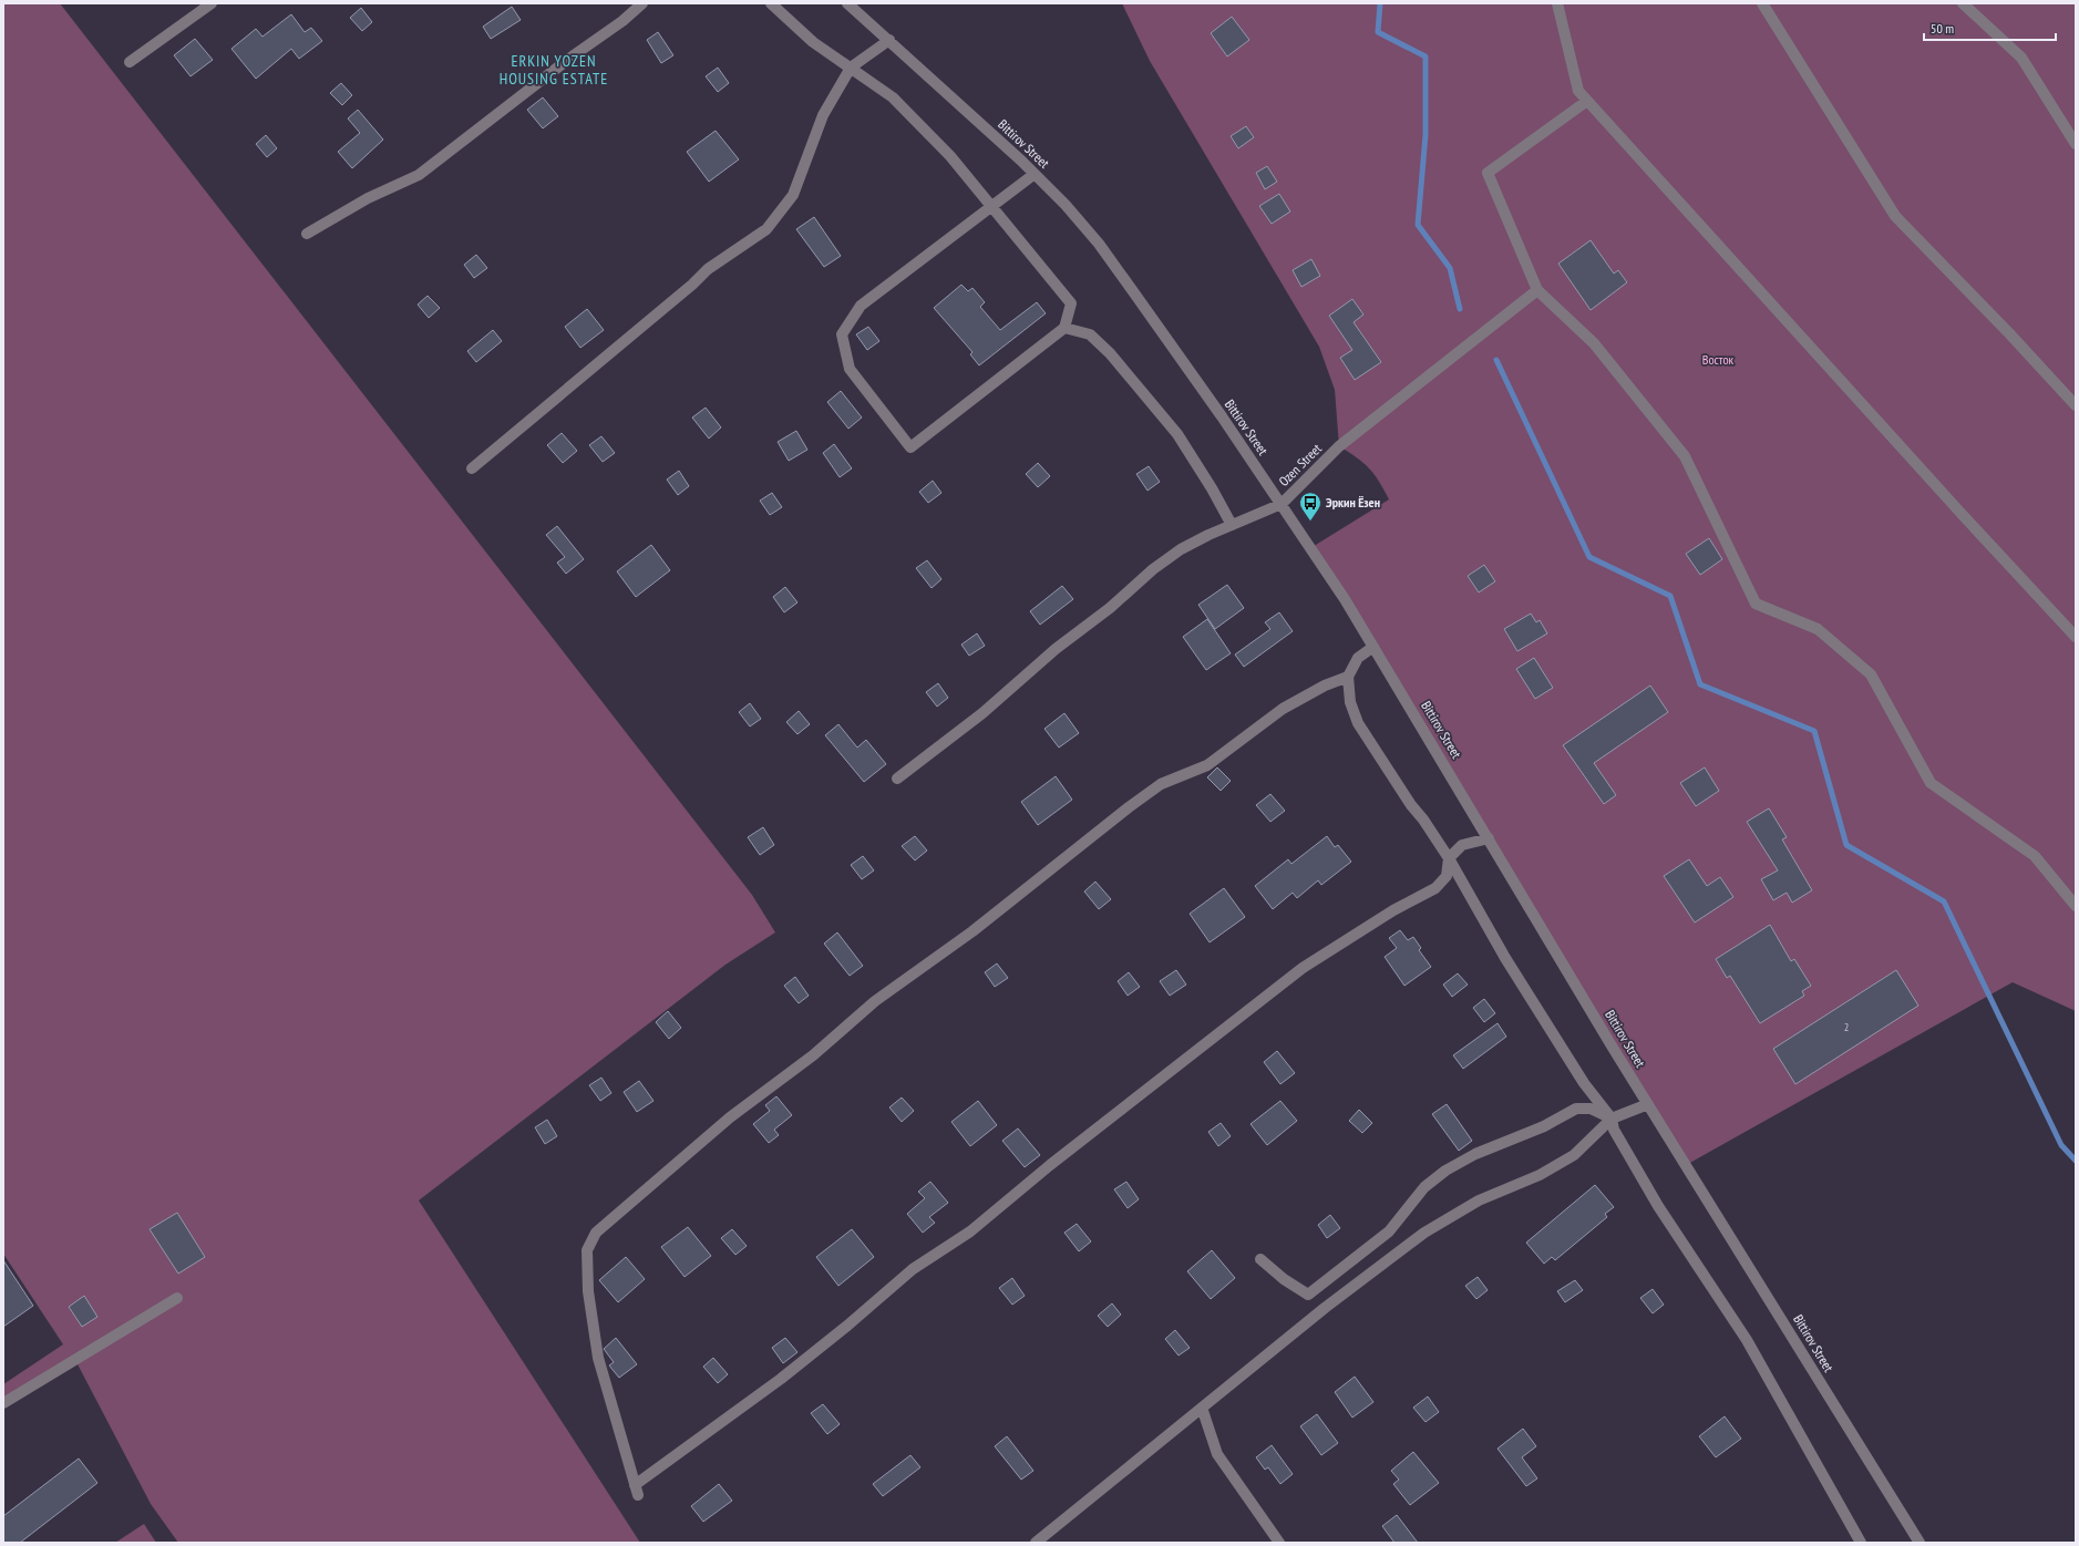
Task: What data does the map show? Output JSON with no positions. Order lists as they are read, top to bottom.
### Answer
{
  "streets": {
    "street": ["Bittirov Street", "Ozen Street"]
  },
  "crossings": [
    ["Bittirov Street", "Ozen Street"]
  ],
  "districts": ["ERKIN YOZEN HOUSING ESTATE"],
  "parks": ["Восток"],
  "places": {
    "bus stop": ["Эркин Ёзен"]
  },
  "house_numbers": ["2"],
  "scale_bar": "50 m"
}
